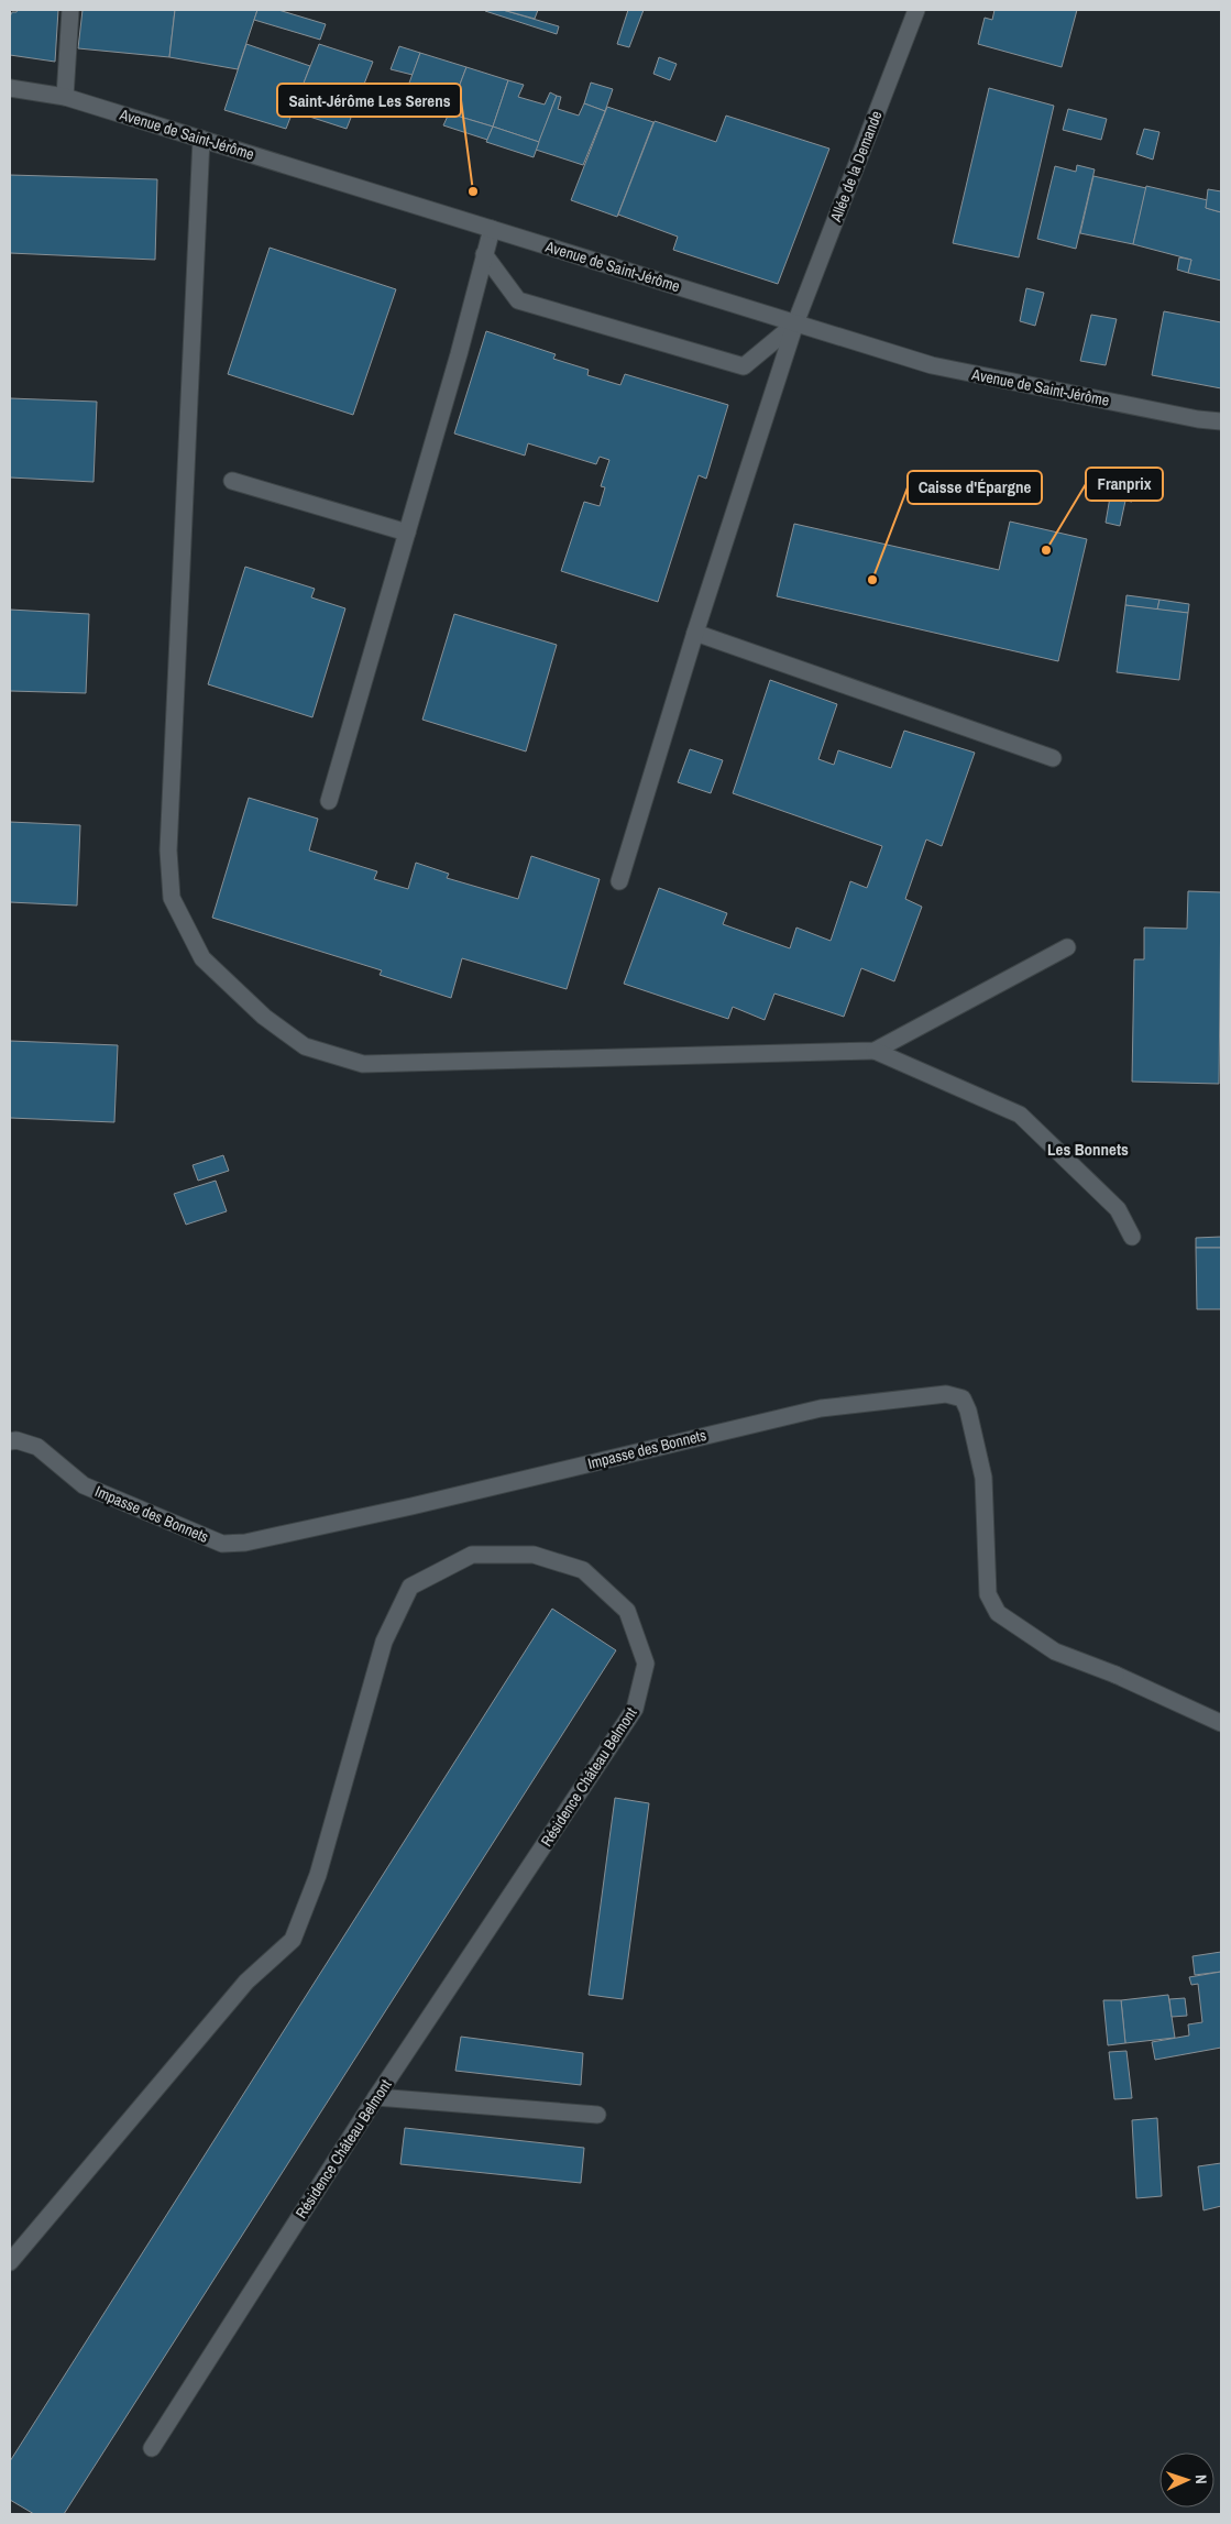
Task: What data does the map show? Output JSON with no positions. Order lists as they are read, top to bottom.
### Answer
{
  "streets": {
    "street": [
      "Avenue de Saint-Jérôme",
      "Allée de la Demande",
      "Impasse des Bonnets",
      "Résidence Château Belmont"
    ]
  },
  "crossings": [
    ["Avenue de Saint-Jérôme", "Allée de la Demande"]
  ],
  "districts": ["Les Bonnets"],
  "places": ["Saint-Jérôme Les Serens", "Franprix", "Caisse d'Épargne"],
  "north": "right"
}
